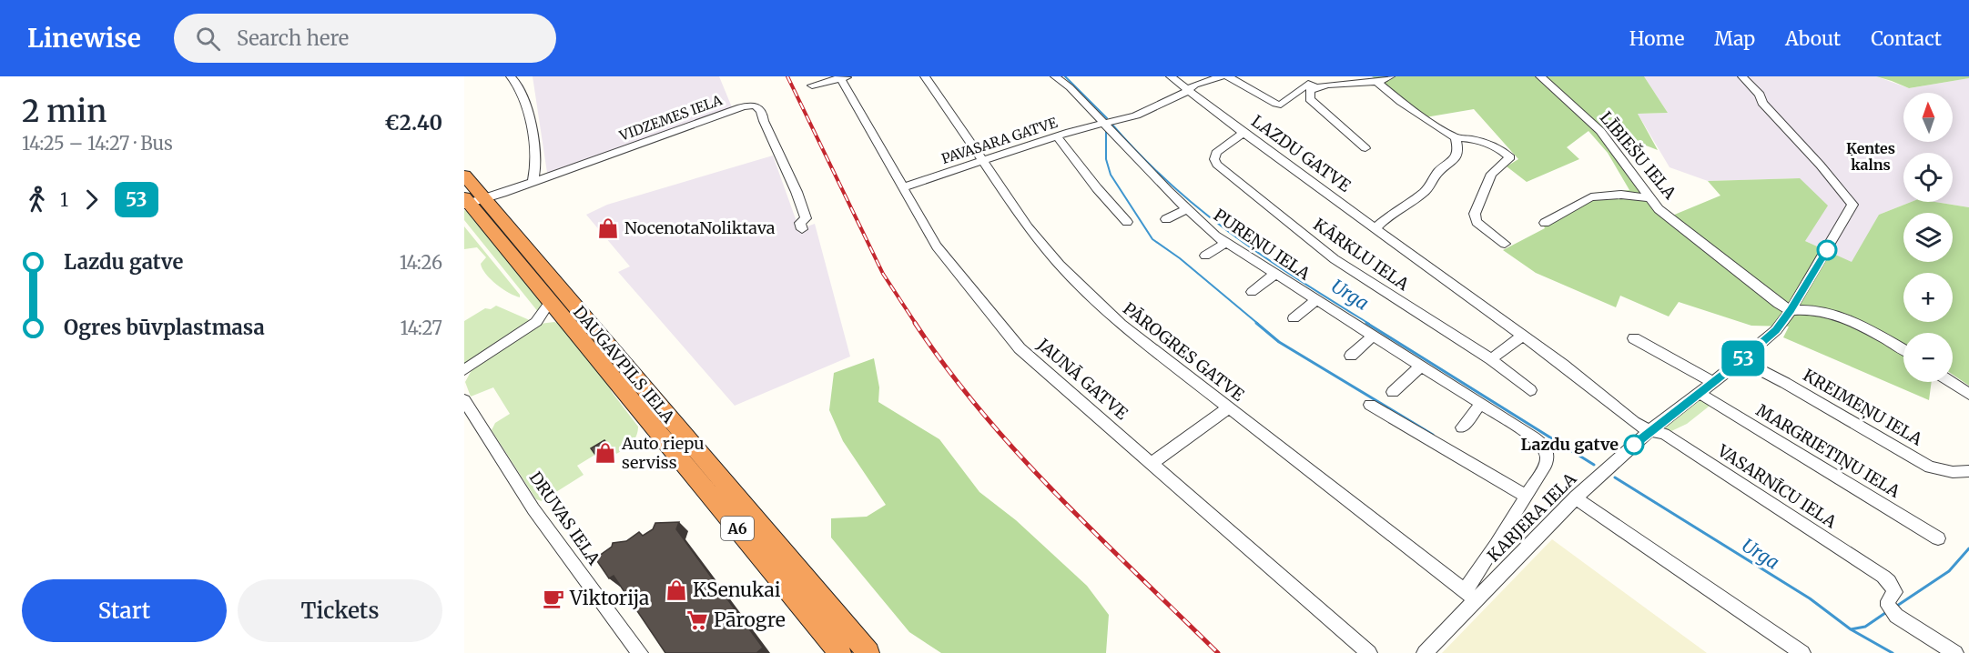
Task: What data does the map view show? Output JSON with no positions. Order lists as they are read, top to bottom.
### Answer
{
  "streets": {
    "highway": ["DAUGAVPILS IELA", "A6"],
    "street": [
      "VIDZEMES IELA",
      "PAVASARA GATVE",
      "LAZDU GATVE",
      "LĪBIEŠU IELA",
      "PUREŅU IELA",
      "KĀRKLU IELA",
      "PĀROGRES GATVE",
      "JAUNĀ GATVE",
      "KREIMEŅU IELA",
      "MARGRIETIŅU IELA",
      "VASARNĪCU IELA",
      "KARJERA IELA",
      "DRUVAS IELA"
    ]
  },
  "crossings": [
    ["VIDZEMES IELA", "DAUGAVPILS IELA"],
    ["PAVASARA GATVE", "LAZDU GATVE"],
    ["PAVASARA GATVE", "PUREŅU IELA"],
    ["PAVASARA GATVE", "PĀROGRES GATVE"],
    ["PAVASARA GATVE", "JAUNĀ GATVE"],
    ["LAZDU GATVE", "KĀRKLU IELA"],
    ["LAZDU GATVE", "VASARNĪCU IELA"],
    ["LAZDU GATVE", "KARJERA IELA"],
    ["LĪBIEŠU IELA", "KARJERA IELA"],
    ["PĀROGRES GATVE", "KARJERA IELA"],
    ["KREIMEŅU IELA", "KARJERA IELA"],
    ["MARGRIETIŅU IELA", "KARJERA IELA"],
    ["VASARNĪCU IELA", "KARJERA IELA"]
  ],
  "districts": ["Ķentes kalns"],
  "water": ["Urga"],
  "places": {
    "shop": ["NocenotaNoliktava", "Auto riepu serviss", "KSenukai"],
    "other": ["Lazdu gatve"],
    "cafe": ["Viktorija"],
    "supermarket": ["Pārogre"]
  },
  "lines": ["bus line 53"],
  "north": "top",
  "page": {
    "header": "Linewise",
    "search": "Search here",
    "nav": [
      "Home",
      "Map",
      "About",
      "Contact"
    ],
    "heading": ["2 min", "14:25 – 14:27 · Bus", "€2.40"],
    "on_map": "53",
    "map_buttons": ["+", "−"],
    "legs": ["1", "53"],
    "list": [
      {
        "name": "Lazdu gatve",
        "value": "14:26"
      },
      {
        "name": "Ogres būvplastmasa",
        "value": "14:27"
      }
    ],
    "buttons": ["Start", "Tickets"]
  }
}
